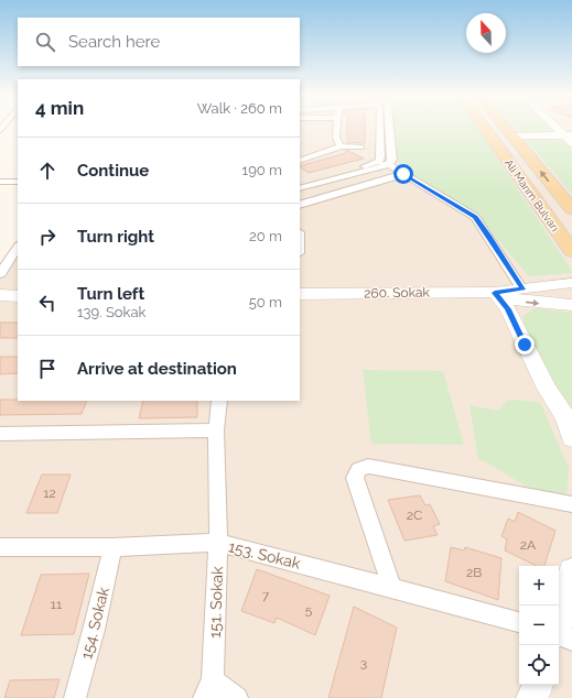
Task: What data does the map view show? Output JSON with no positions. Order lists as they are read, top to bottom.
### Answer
{
  "streets": {
    "main road": ["Ali Marım Bulvarı"],
    "street": [
      "260. Sokak",
      "153. Sokak",
      "151. Sokak",
      "154. Sokak"
    ]
  },
  "crossings": [
    ["153. Sokak", "151. Sokak"],
    ["153. Sokak", "154. Sokak"]
  ],
  "house_numbers": [
    "12",
    "2C",
    "2A",
    "2B",
    "7",
    "11",
    "5",
    "3"
  ],
  "north": "top",
  "page": {
    "search": "Search here",
    "heading": ["4 min", "Walk · 260 m"],
    "list": [
      ["Continue", "190 m"],
      ["Turn right", "20 m"],
      ["Turn left", "139. Sokak", "50 m"],
      "Arrive at destination"
    ],
    "map_buttons": ["+", "−"]
  }
}
